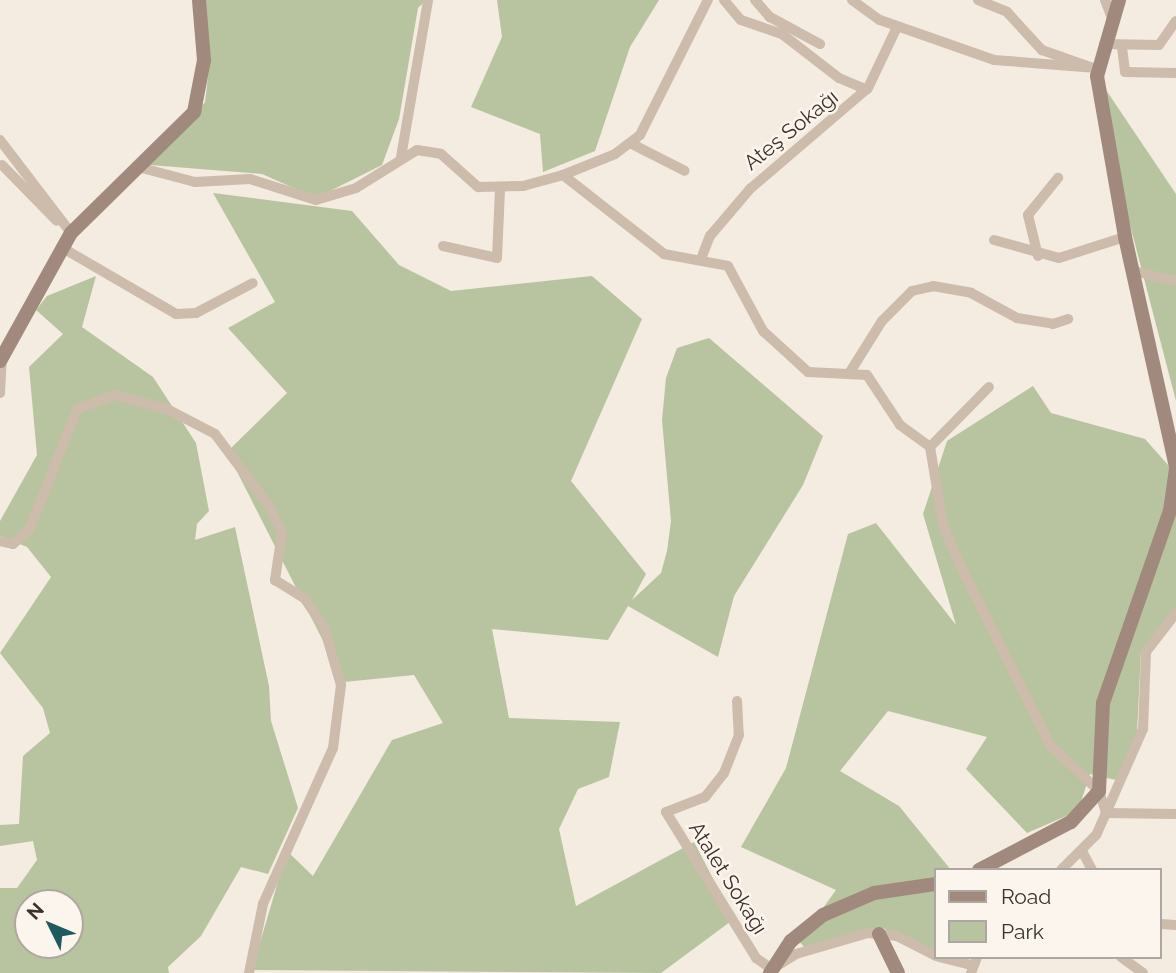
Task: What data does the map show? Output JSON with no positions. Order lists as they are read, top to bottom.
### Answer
{
  "streets": {
    "street": ["Ateş Sokağı", "Atalet Sokağı"]
  },
  "legend": ["Road", "Park"],
  "north": "top left"
}
